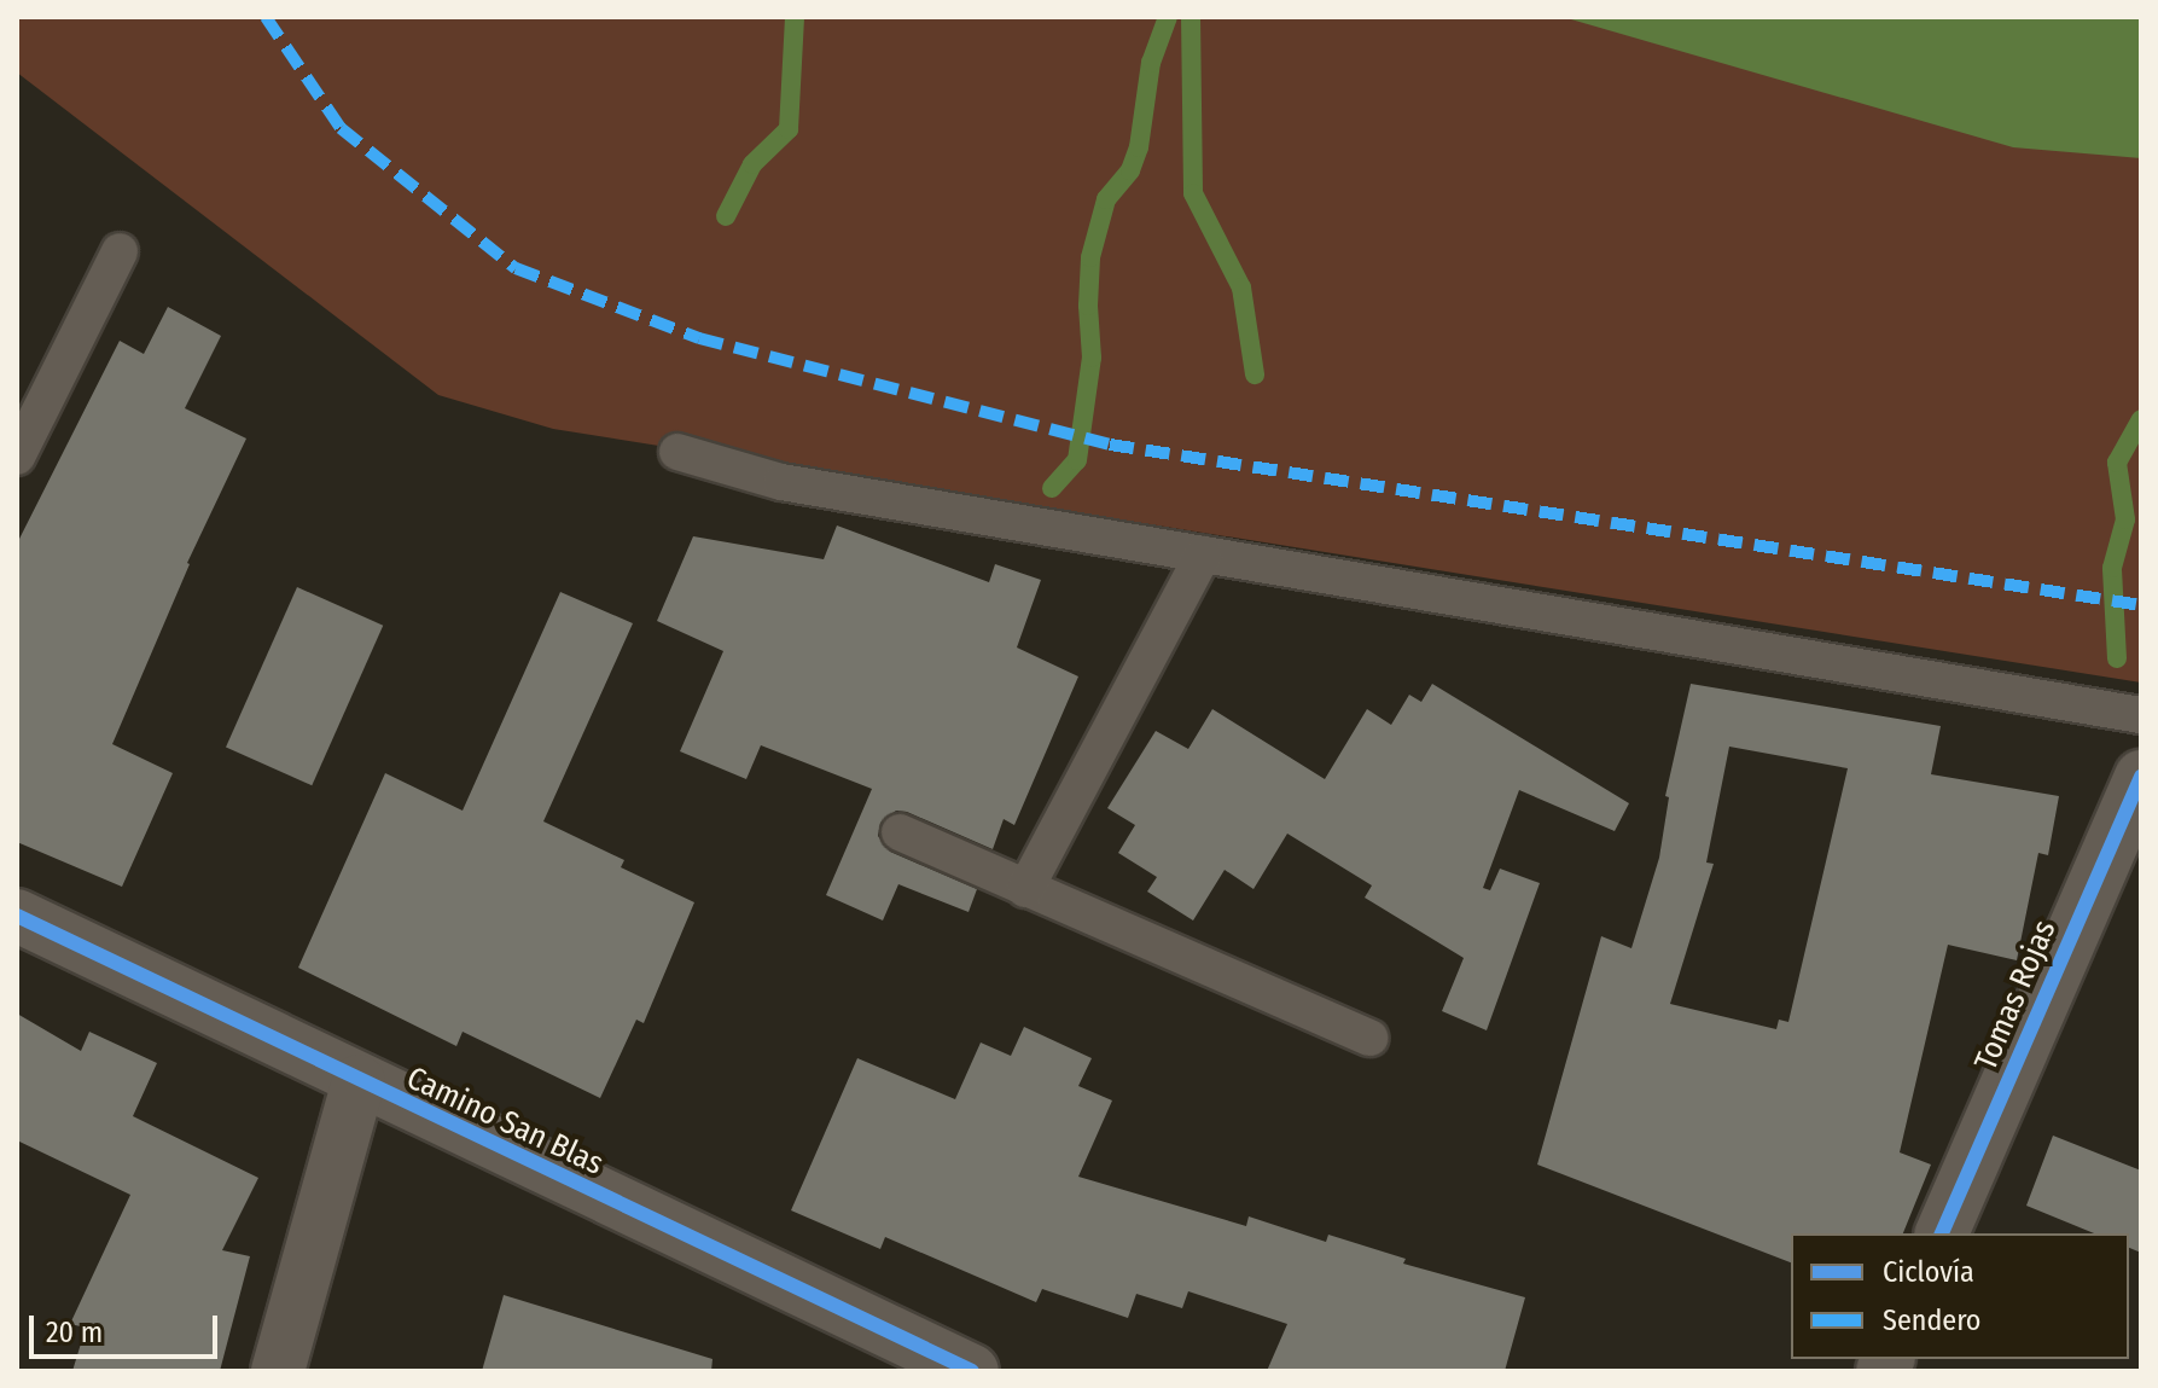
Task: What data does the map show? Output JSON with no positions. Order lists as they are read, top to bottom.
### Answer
{
  "streets": {
    "street": ["Tomas Rojas", "Camino San Blas"]
  },
  "legend": ["Ciclovía", "Sendero"],
  "scale_bar": "20 m"
}
